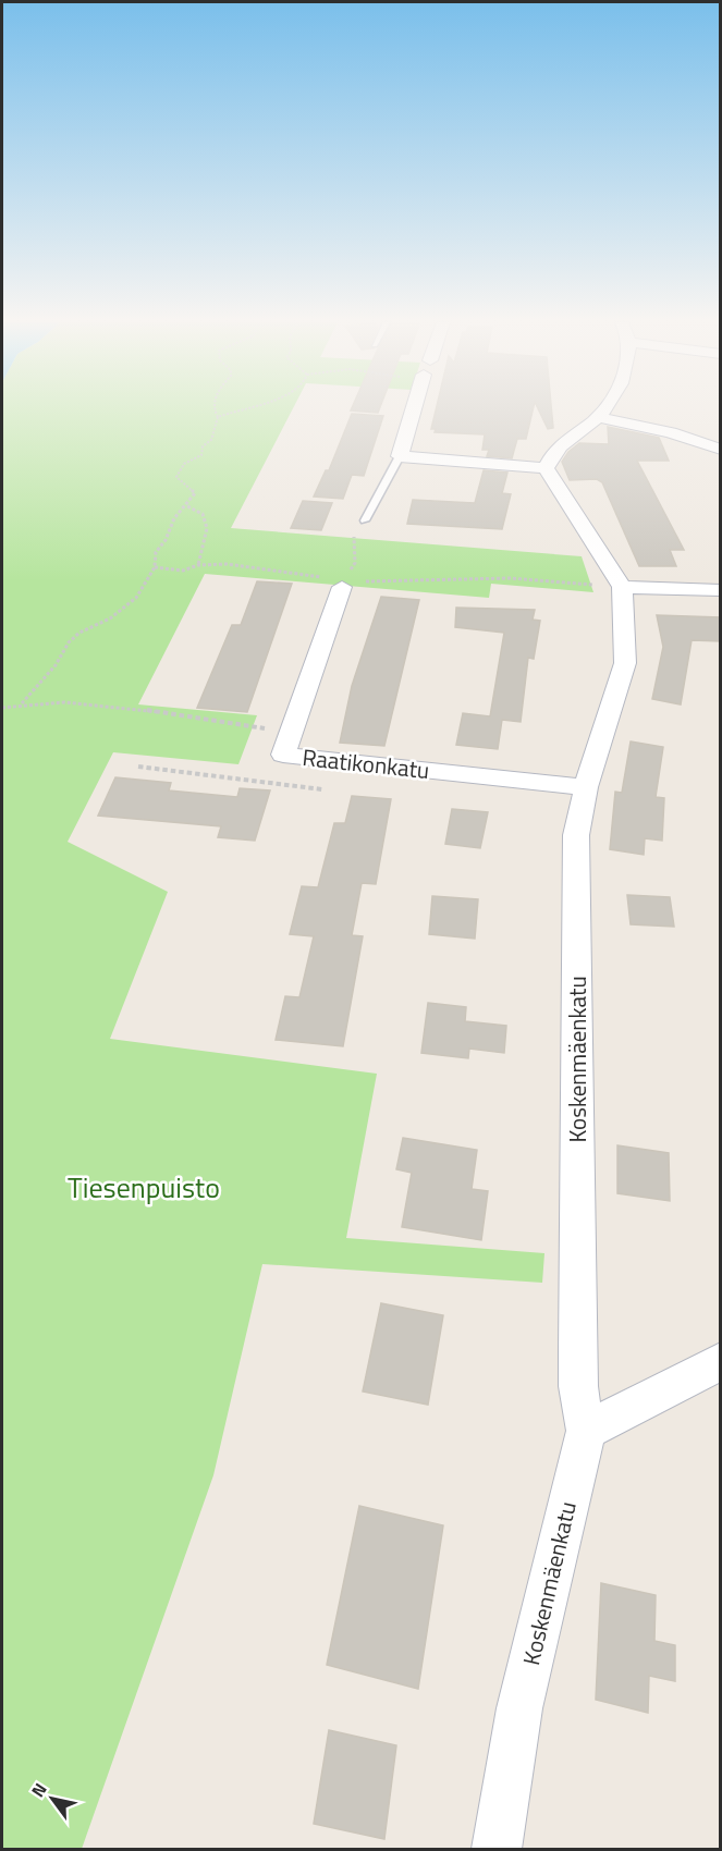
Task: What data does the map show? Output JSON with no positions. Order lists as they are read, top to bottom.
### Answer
{
  "streets": {
    "street": ["Raatikonkatu", "Koskenmäenkatu"]
  },
  "crossings": [
    ["Raatikonkatu", "Koskenmäenkatu"]
  ],
  "parks": ["Tiesenpuisto"],
  "north": "top left"
}
